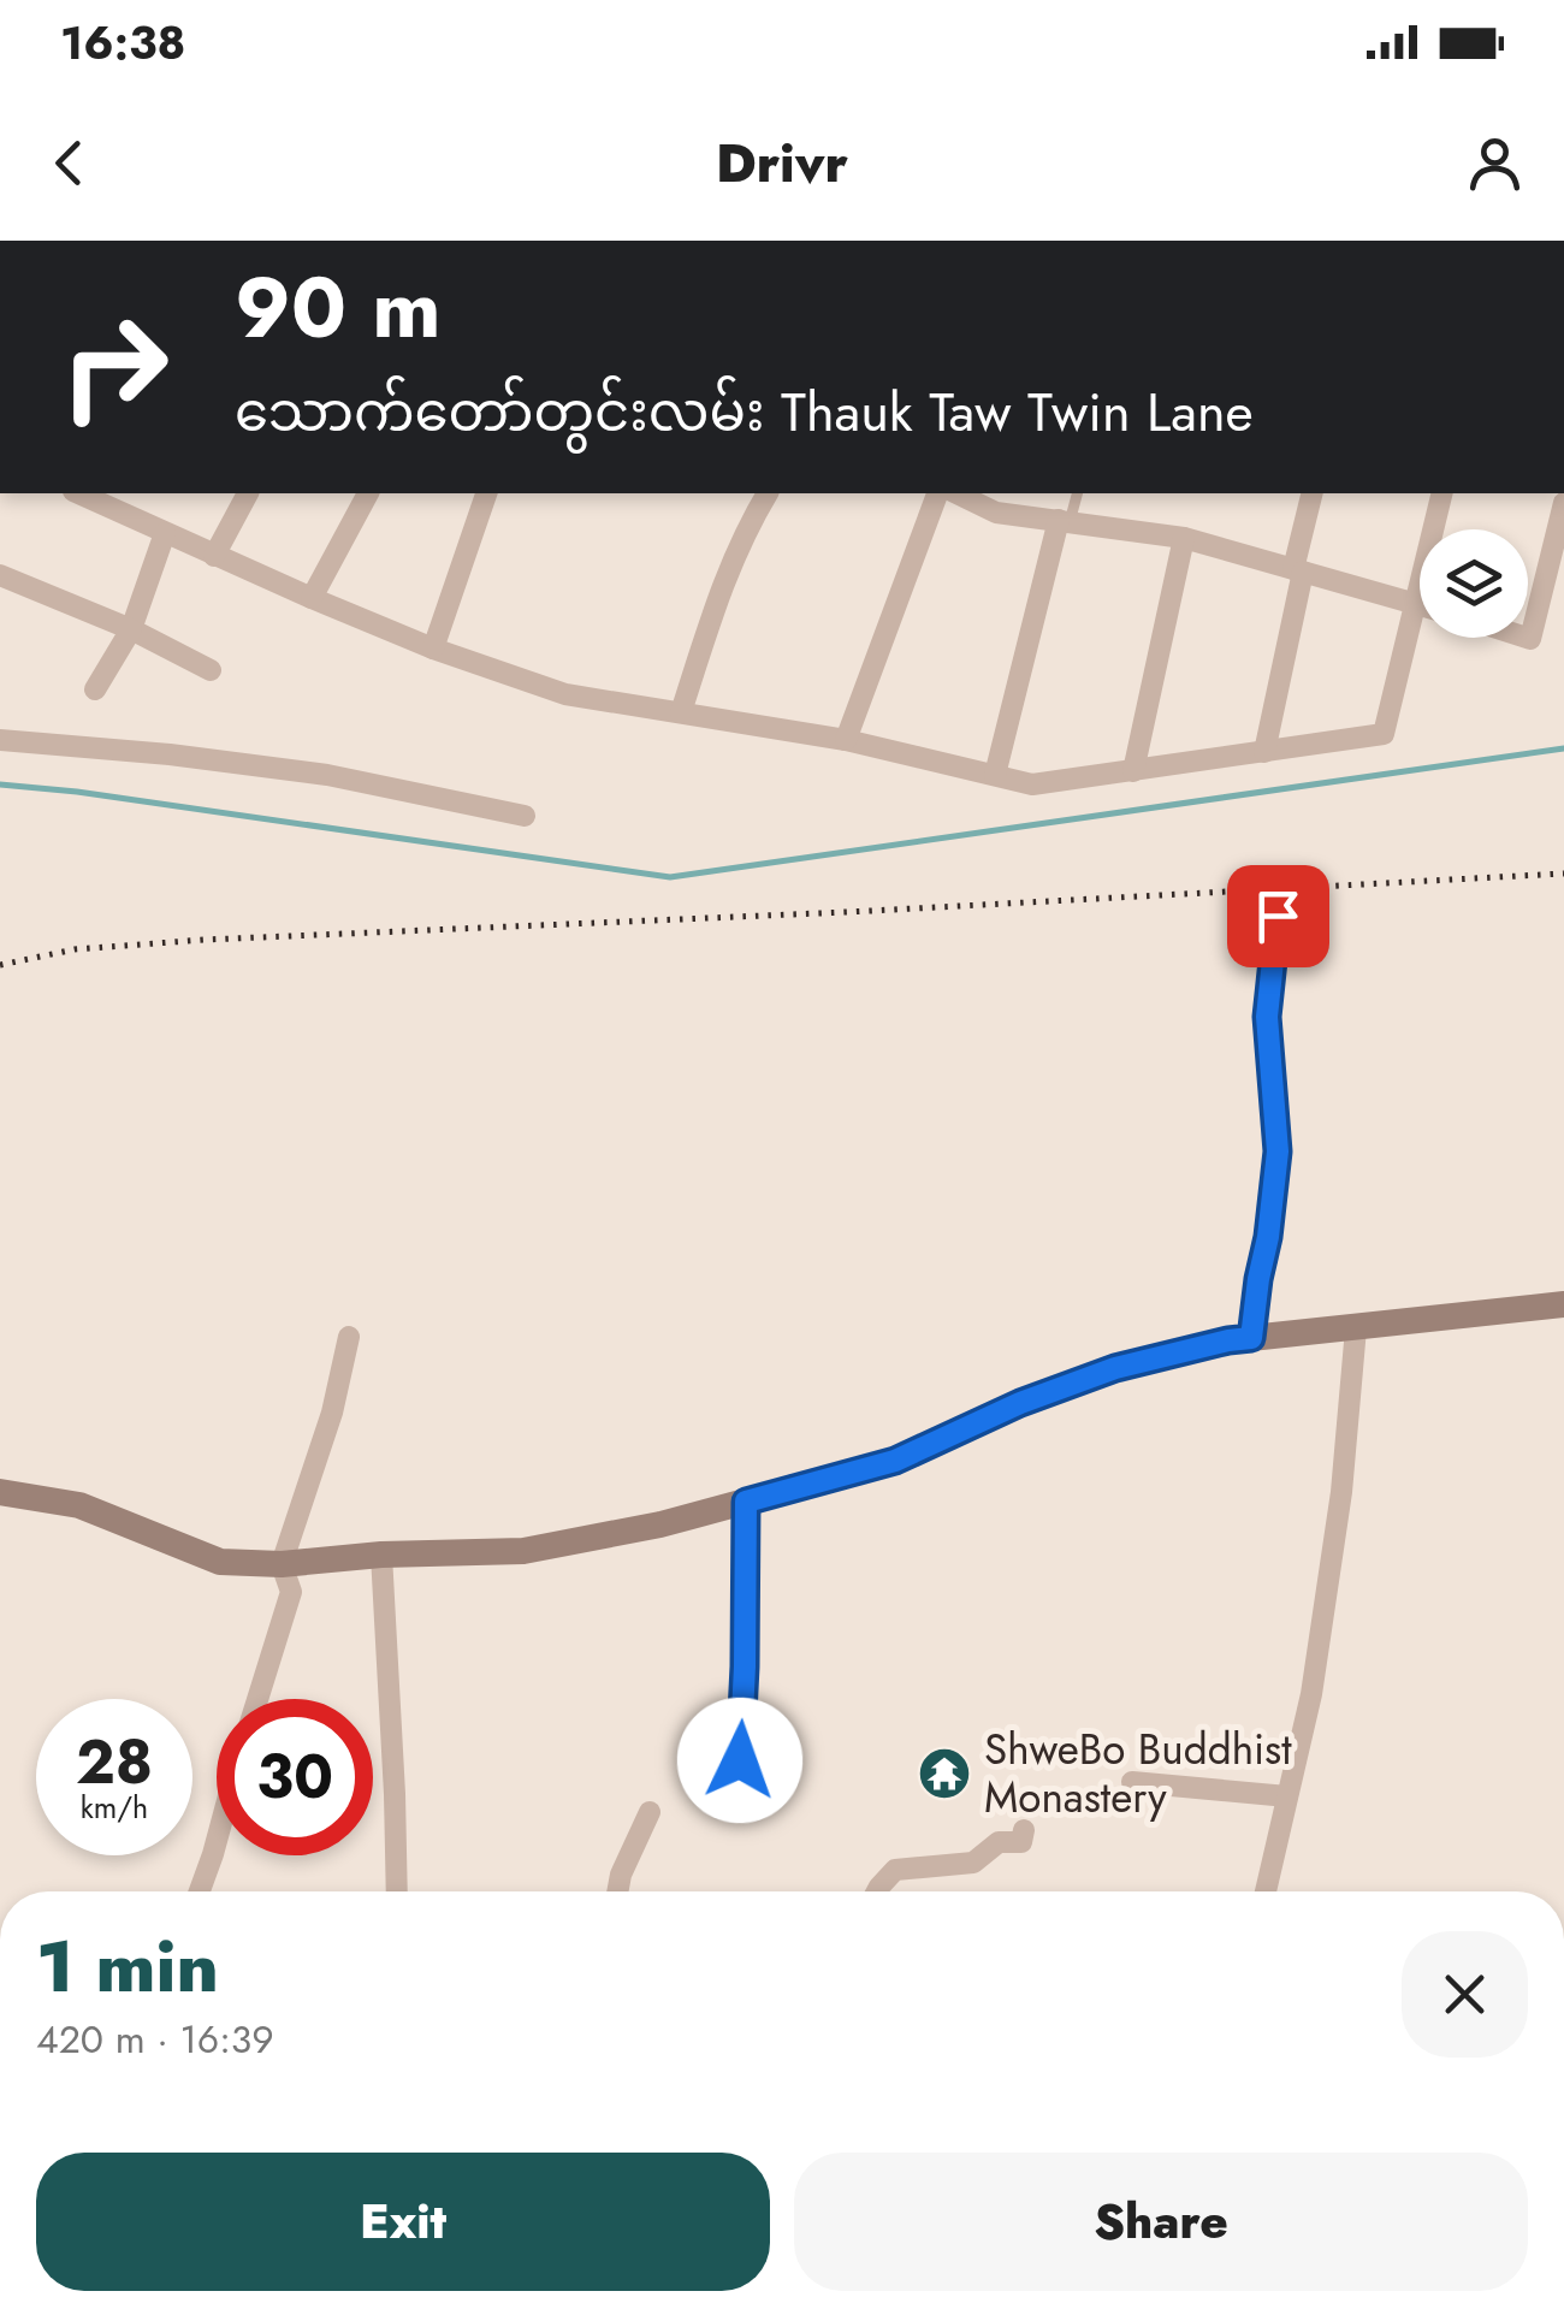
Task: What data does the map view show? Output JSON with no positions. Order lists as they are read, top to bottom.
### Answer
{
  "places": {
    "temple": ["ShweBo Buddhist Monastery"]
  },
  "page": {
    "status": "16:38",
    "header": "Drivr",
    "turn": ["90 m", "သောက်တော်တွင်းလမ်း Thauk Taw Twin Lane"],
    "speed": "28 km/h",
    "limit": "30",
    "heading": ["1 min", "420 m · 16:39"],
    "buttons": ["Exit", "Share"]
  }
}
